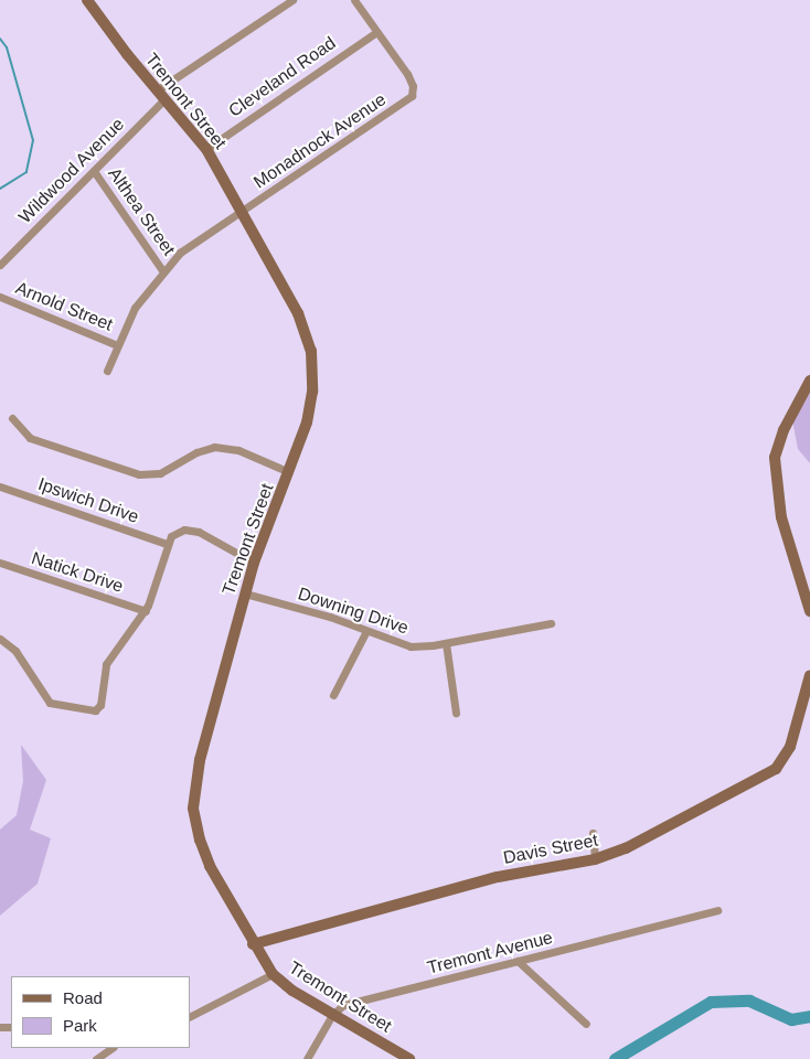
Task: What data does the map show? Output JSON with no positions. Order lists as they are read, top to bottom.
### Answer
{
  "streets": {
    "main road": ["Tremont Street", "Davis Street"],
    "street": [
      "Cleveland Road",
      "Monadnock Avenue",
      "Wildwood Avenue",
      "Althea Street",
      "Arnold Street",
      "Ipswich Drive",
      "Natick Drive",
      "Downing Drive",
      "Tremont Avenue"
    ]
  },
  "crossings": [
    ["Cleveland Road", "Tremont Street"],
    ["Cleveland Road", "Monadnock Avenue"],
    ["Tremont Street", "Monadnock Avenue"],
    ["Tremont Street", "Wildwood Avenue"],
    ["Tremont Street", "Downing Drive"],
    ["Tremont Street", "Davis Street"],
    ["Tremont Street", "Tremont Avenue"],
    ["Monadnock Avenue", "Althea Street"],
    ["Monadnock Avenue", "Arnold Street"],
    ["Wildwood Avenue", "Althea Street"]
  ],
  "legend": ["Road", "Park"]
}
